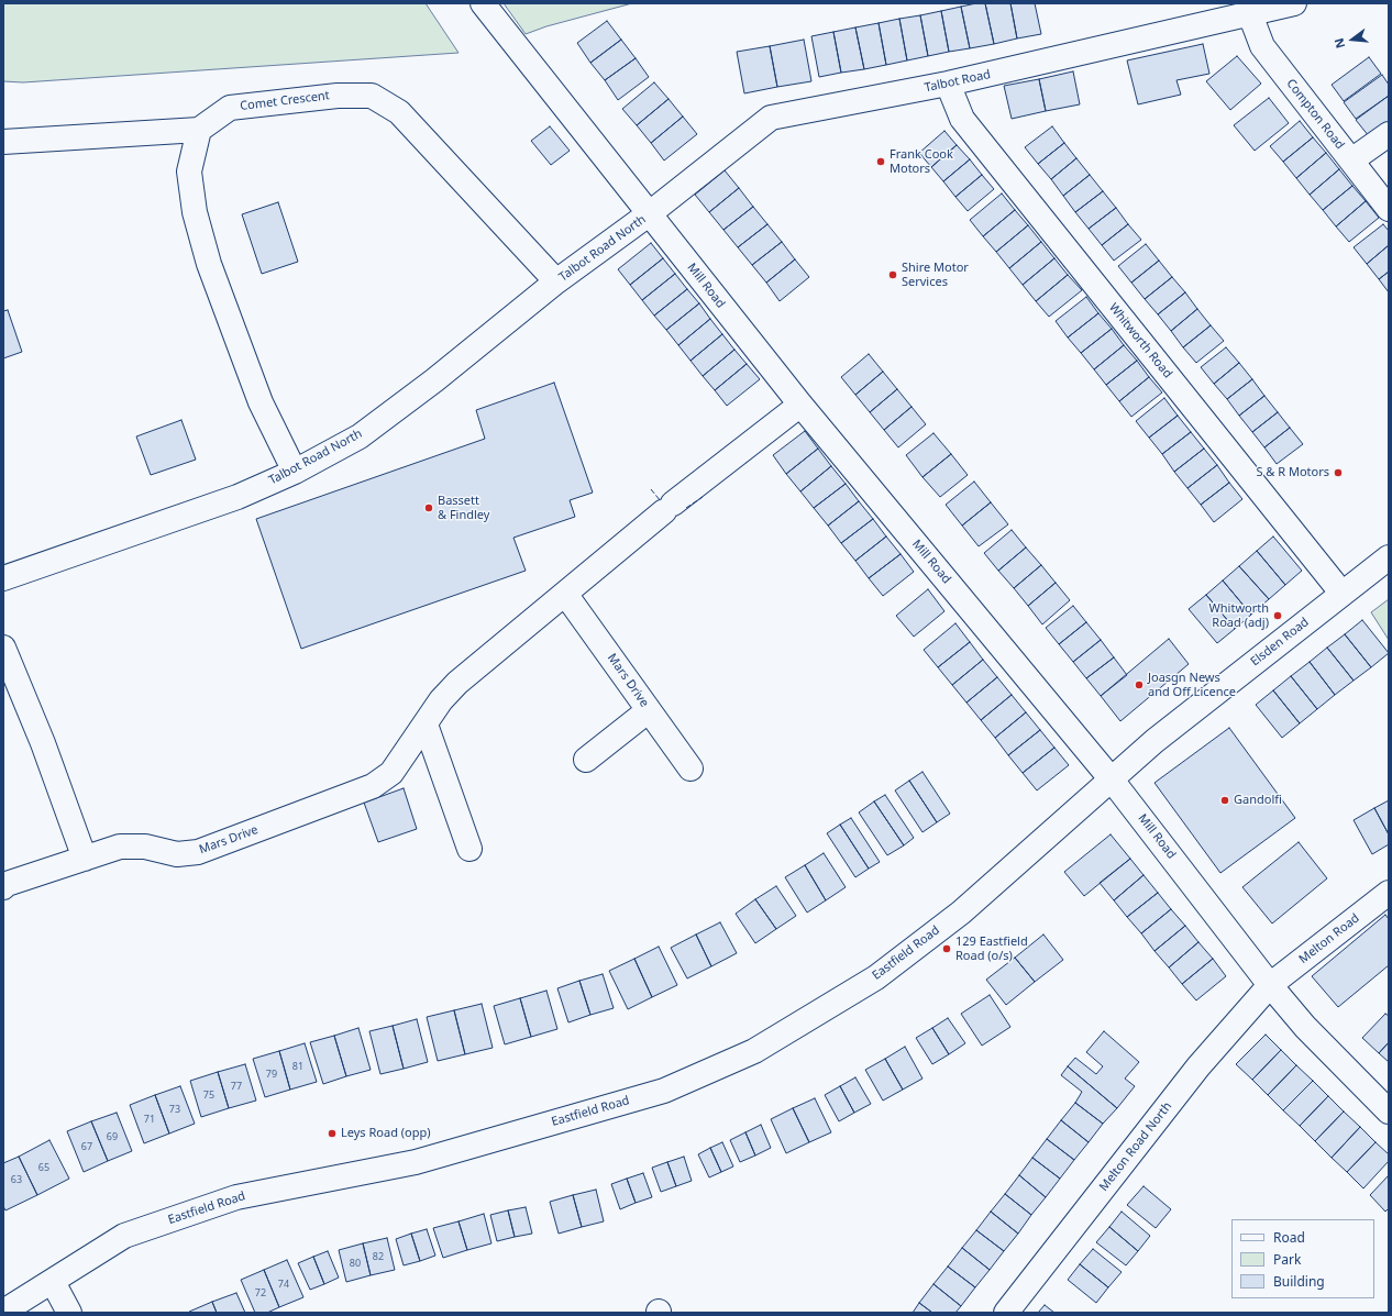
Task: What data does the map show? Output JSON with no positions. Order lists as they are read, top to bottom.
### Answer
{
  "streets": {
    "street": [
      "Talbot Road",
      "Comet Crescent",
      "Compton Road",
      "Talbot Road North",
      "Mill Road",
      "Whitworth Road",
      "Elsden Road",
      "Mars Drive",
      "Melton Road",
      "Eastfield Road",
      "Melton Road North"
    ]
  },
  "crossings": [
    ["Talbot Road", "Compton Road"],
    ["Talbot Road", "Talbot Road North"],
    ["Talbot Road", "Mill Road"],
    ["Talbot Road", "Whitworth Road"],
    ["Comet Crescent", "Talbot Road North"],
    ["Talbot Road North", "Mill Road"],
    ["Mill Road", "Elsden Road"],
    ["Mill Road", "Mars Drive"],
    ["Mill Road", "Melton Road"],
    ["Mill Road", "Eastfield Road"],
    ["Mill Road", "Melton Road North"],
    ["Whitworth Road", "Elsden Road"],
    ["Elsden Road", "Eastfield Road"],
    ["Melton Road", "Melton Road North"]
  ],
  "places": [
    "Frank Cook Motors",
    "Shire Motor Services",
    "S & R Motors",
    "Bassett & Findley",
    "Whitworth Road (adj)",
    "Joasgn News and Off Licence",
    "Gandolfi",
    "129 Eastfield Road (o/s)",
    "Leys Road (opp)"
  ],
  "house_numbers": [
    "81",
    "79",
    "77",
    "75",
    "73",
    "71",
    "69",
    "67",
    "65",
    "63",
    "82",
    "80",
    "74",
    "72"
  ],
  "legend": ["Road", "Park", "Building"],
  "north": "left"
}
